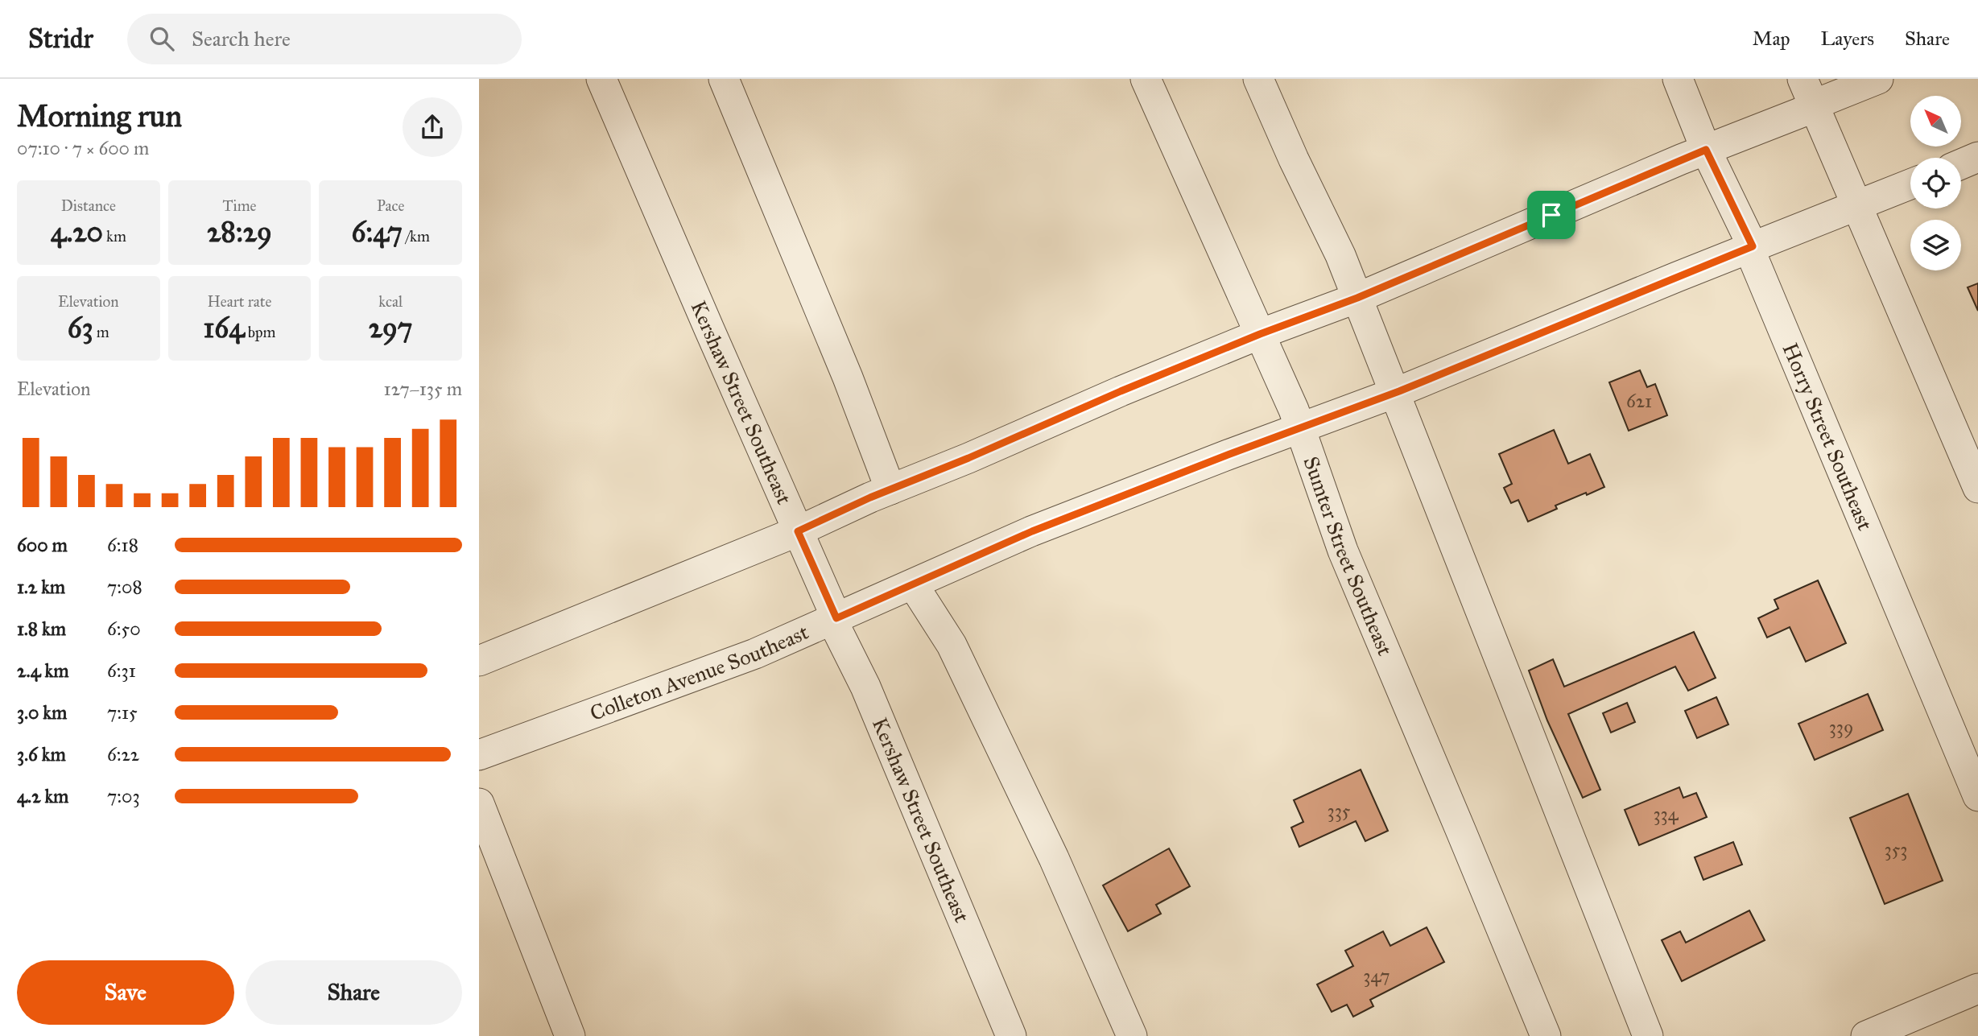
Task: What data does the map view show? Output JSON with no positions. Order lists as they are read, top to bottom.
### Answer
{
  "streets": {
    "street": [
      "Kershaw Street Southeast",
      "Horry Street Southeast",
      "Sumter Street Southeast",
      "Colleton Avenue Southeast"
    ]
  },
  "crossings": [
    ["Kershaw Street Southeast", "Colleton Avenue Southeast"],
    ["Horry Street Southeast", "Colleton Avenue Southeast"],
    ["Sumter Street Southeast", "Colleton Avenue Southeast"]
  ],
  "house_numbers": [
    "621",
    "339",
    "335",
    "334",
    "353",
    "347"
  ],
  "north": "top left",
  "page": {
    "header": "Stridr",
    "search": "Search here",
    "nav": ["Map", "Layers", "Share"],
    "heading": ["Morning run", "07:10 · 7 × 600 m"],
    "stats": [
      ["Distance", "4.20 km"],
      ["Time", "28:29"],
      ["Pace", "6:47 /km"],
      ["Elevation", "63 m"],
      ["Heart rate", "164 bpm"],
      ["kcal", "297"]
    ],
    "chart": ["Elevation", "127–135 m"],
    "list": [
      {
        "name": "600 m",
        "note": "6:18"
      },
      {
        "name": "1.2 km",
        "note": "7:08"
      },
      {
        "name": "1.8 km",
        "note": "6:50"
      },
      {
        "name": "2.4 km",
        "note": "6:31"
      },
      {
        "name": "3.0 km",
        "note": "7:15"
      },
      {
        "name": "3.6 km",
        "note": "6:22"
      },
      {
        "name": "4.2 km",
        "note": "7:03"
      }
    ],
    "buttons": ["Save", "Share"]
  }
}
